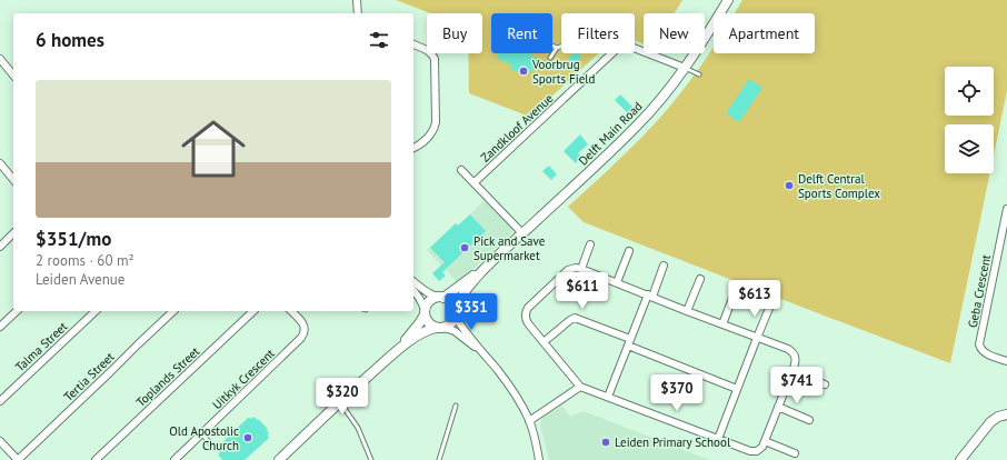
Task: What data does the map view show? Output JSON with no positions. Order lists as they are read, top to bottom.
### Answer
{
  "streets": {
    "street": [
      "Zandkloof Avenue",
      "Delft Main Road",
      "Geba Crescent",
      "Talma Street",
      "Tertia Street",
      "Toplands Street",
      "Uitkyk Crescent"
    ]
  },
  "places": [
    "Voorbrug Sports Field",
    "Delft Central Sports Complex",
    "Pick and Save Supermarket",
    "Old Apostolic Church",
    "Leiden Primary School"
  ],
  "page": {
    "chip": [
      "Buy",
      "Rent",
      "Filters",
      "New",
      "Apartment"
    ],
    "heading": "6 homes",
    "list": [
      {
        "name": "$351/mo",
        "note": "2 rooms · 60 m² · Leiden Avenue"
      }
    ],
    "price": [
      "$611",
      "$613",
      "$351",
      "$741",
      "$370",
      "$320"
    ]
  }
}
